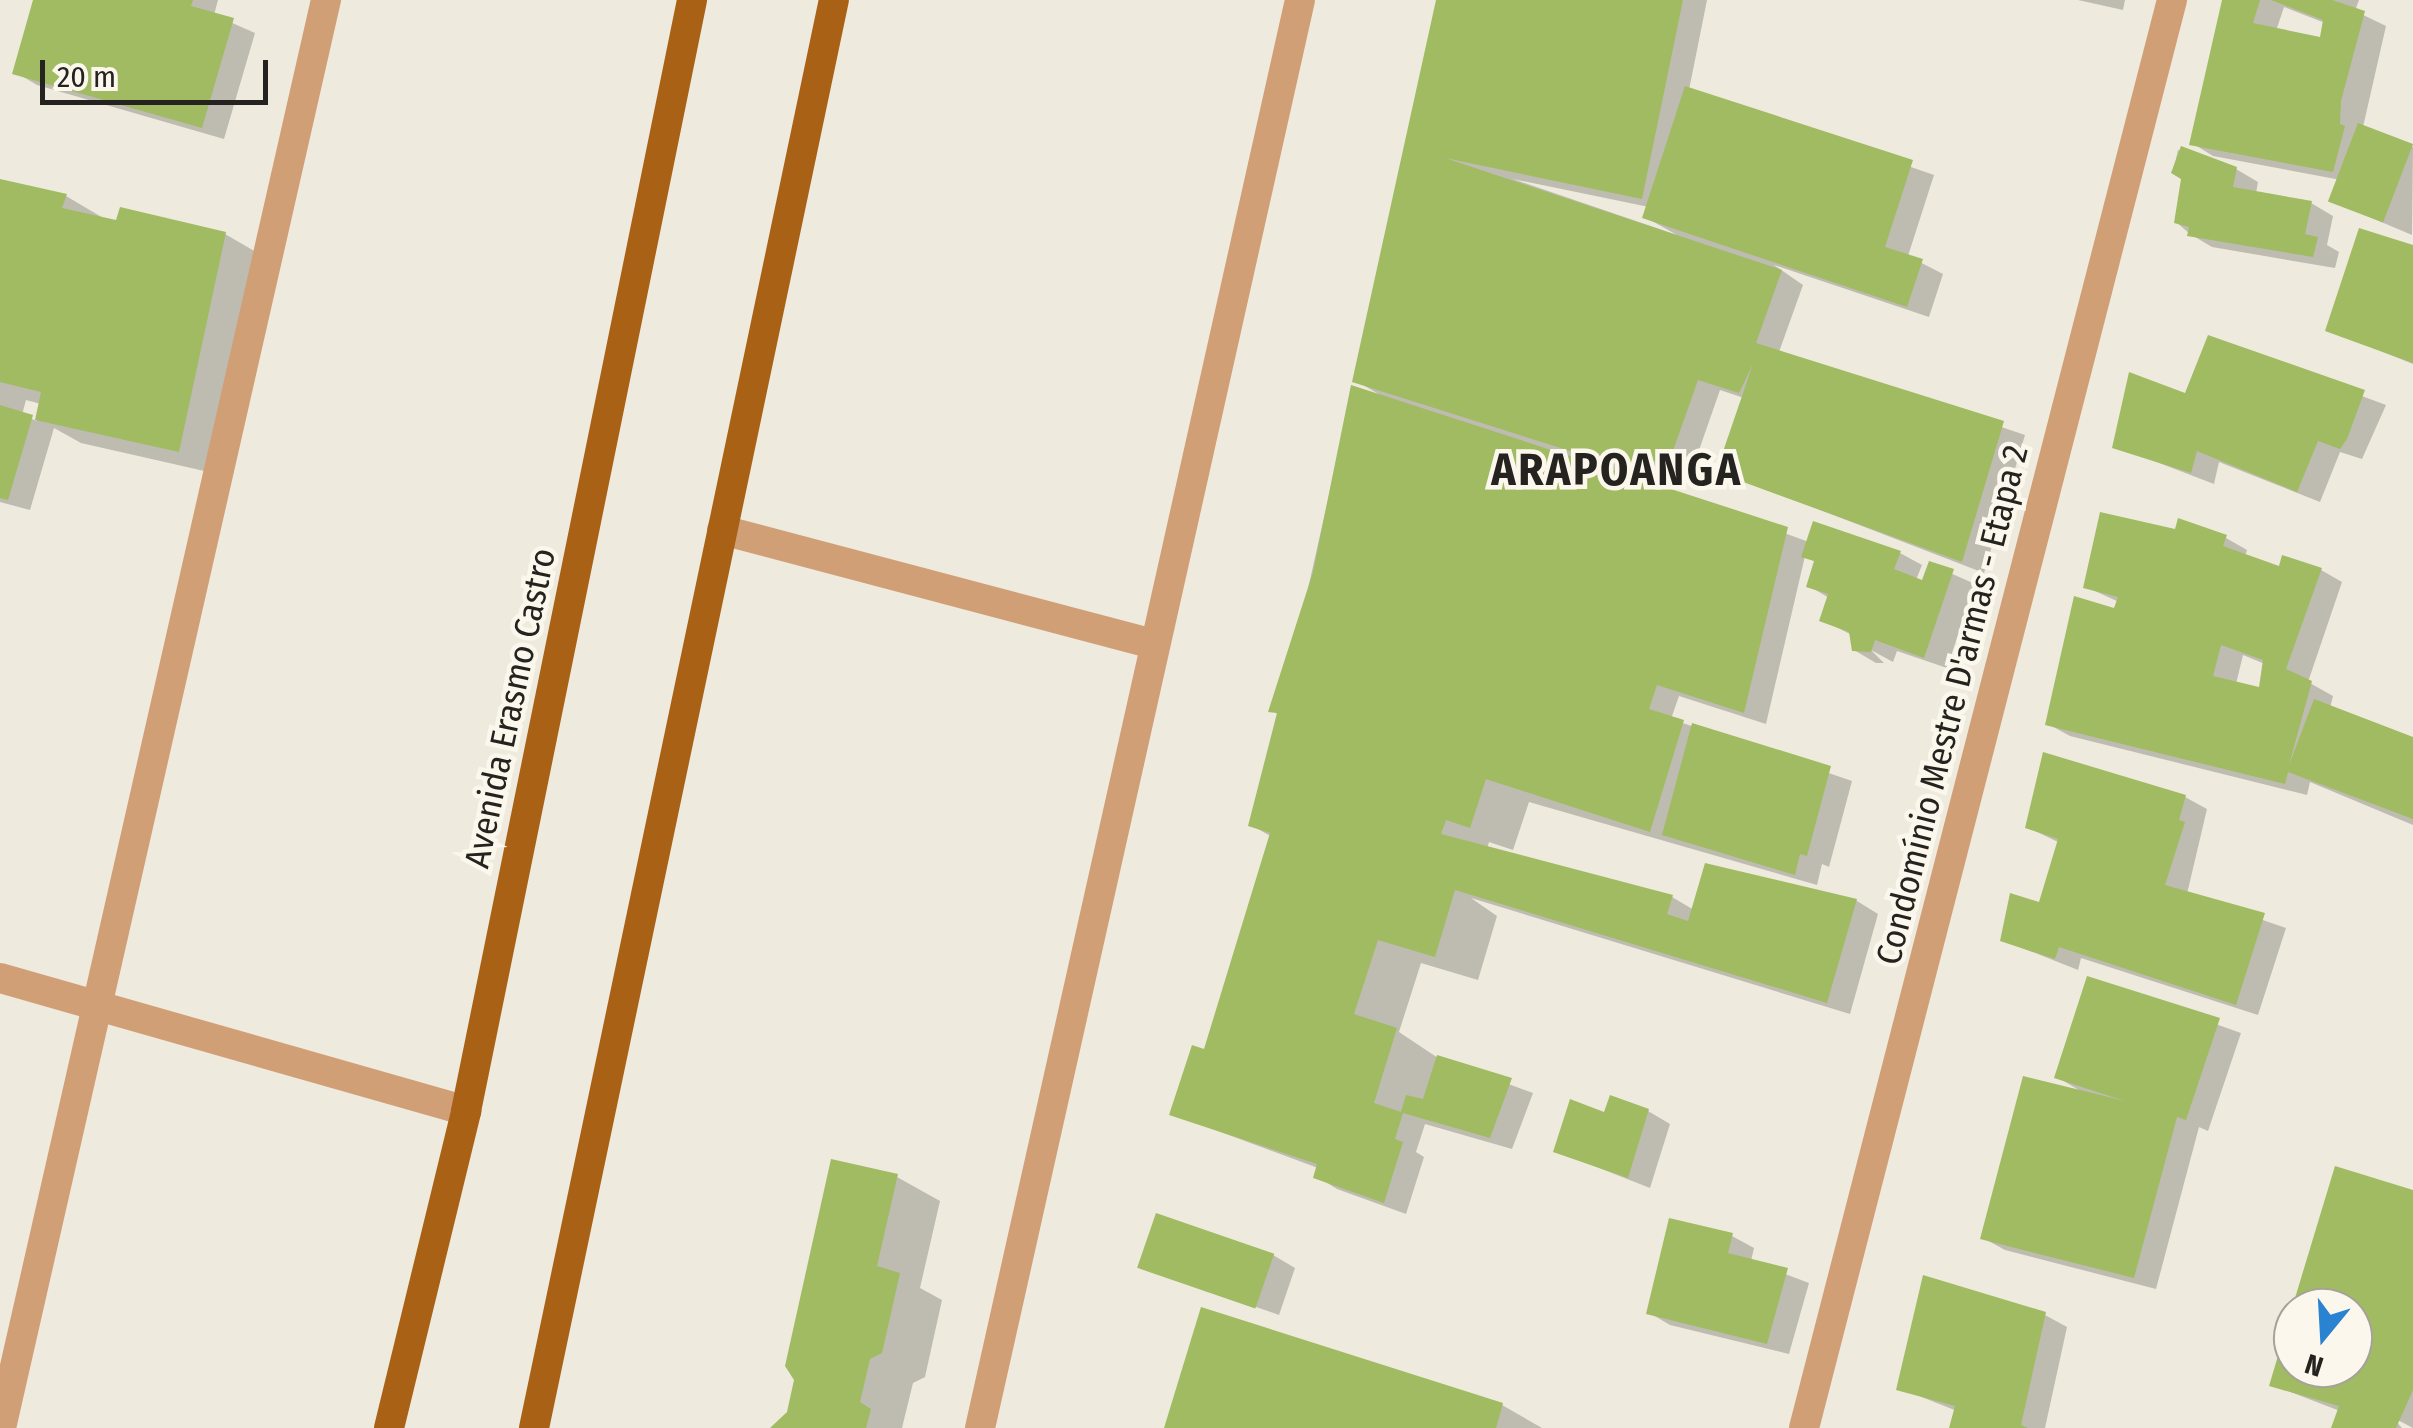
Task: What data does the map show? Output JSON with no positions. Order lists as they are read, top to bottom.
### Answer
{
  "streets": {
    "main road": ["Avenida Erasmo Castro"],
    "street": ["Condomínio Mestre D'armas - Etapa 2"]
  },
  "districts": ["ARAPOANGA"],
  "scale_bar": "20 m",
  "north": "bottom"
}
